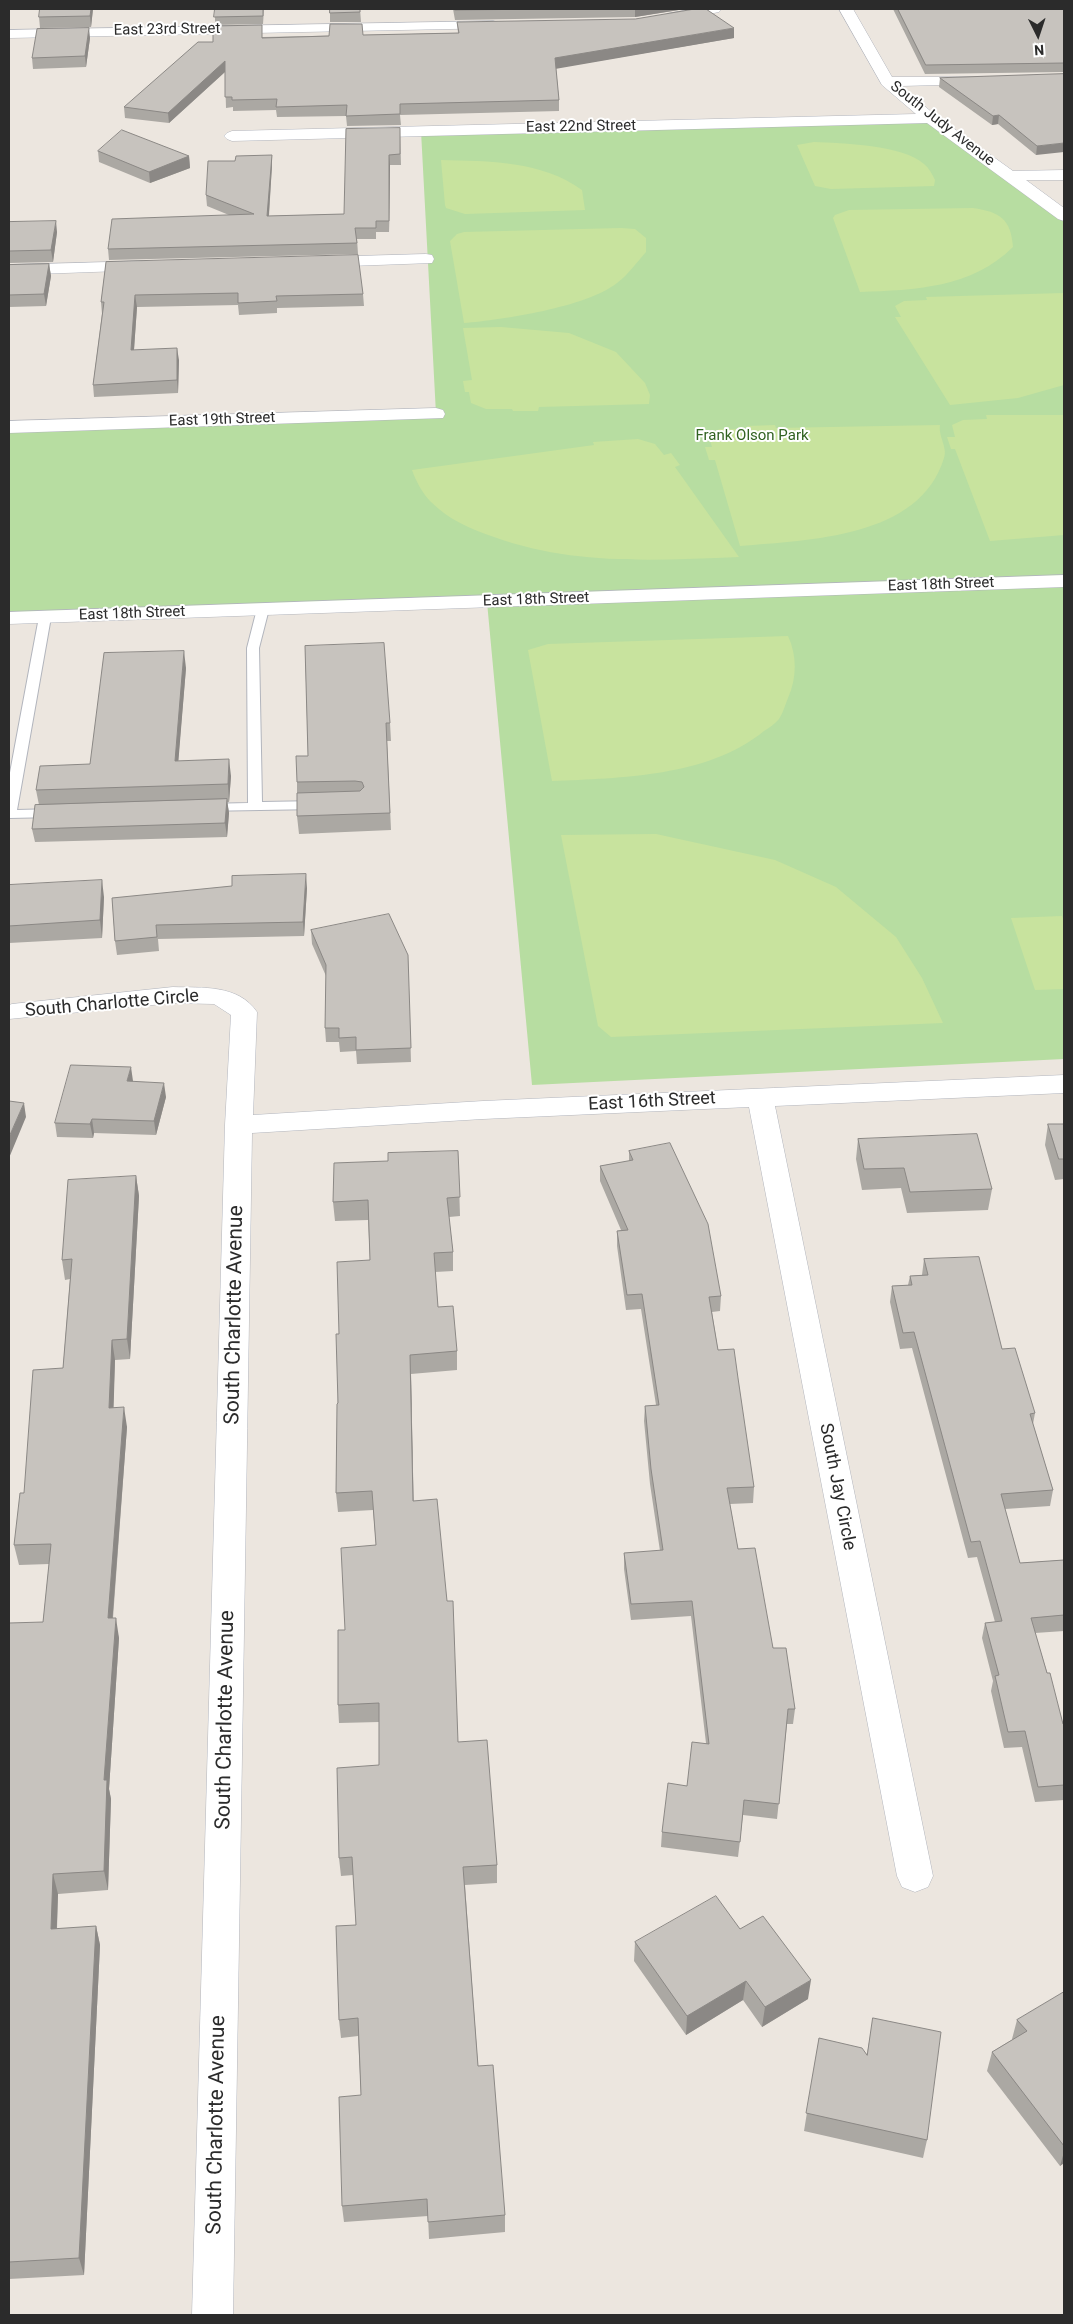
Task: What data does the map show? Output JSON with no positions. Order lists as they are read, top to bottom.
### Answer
{
  "streets": {
    "street": [
      "East 23rd Street",
      "South Judy Avenue",
      "East 22nd Street",
      "East 19th Street",
      "East 18th Street",
      "South Charlotte Circle",
      "East 16th Street",
      "South Charlotte Avenue",
      "South Jay Circle"
    ]
  },
  "crossings": [
    ["South Judy Avenue", "East 22nd Street"],
    ["South Charlotte Circle", "East 16th Street"],
    ["South Charlotte Circle", "South Charlotte Avenue"],
    ["East 16th Street", "South Charlotte Avenue"],
    ["East 16th Street", "South Jay Circle"]
  ],
  "parks": ["Frank Olson Park"],
  "north": "bottom"
}
